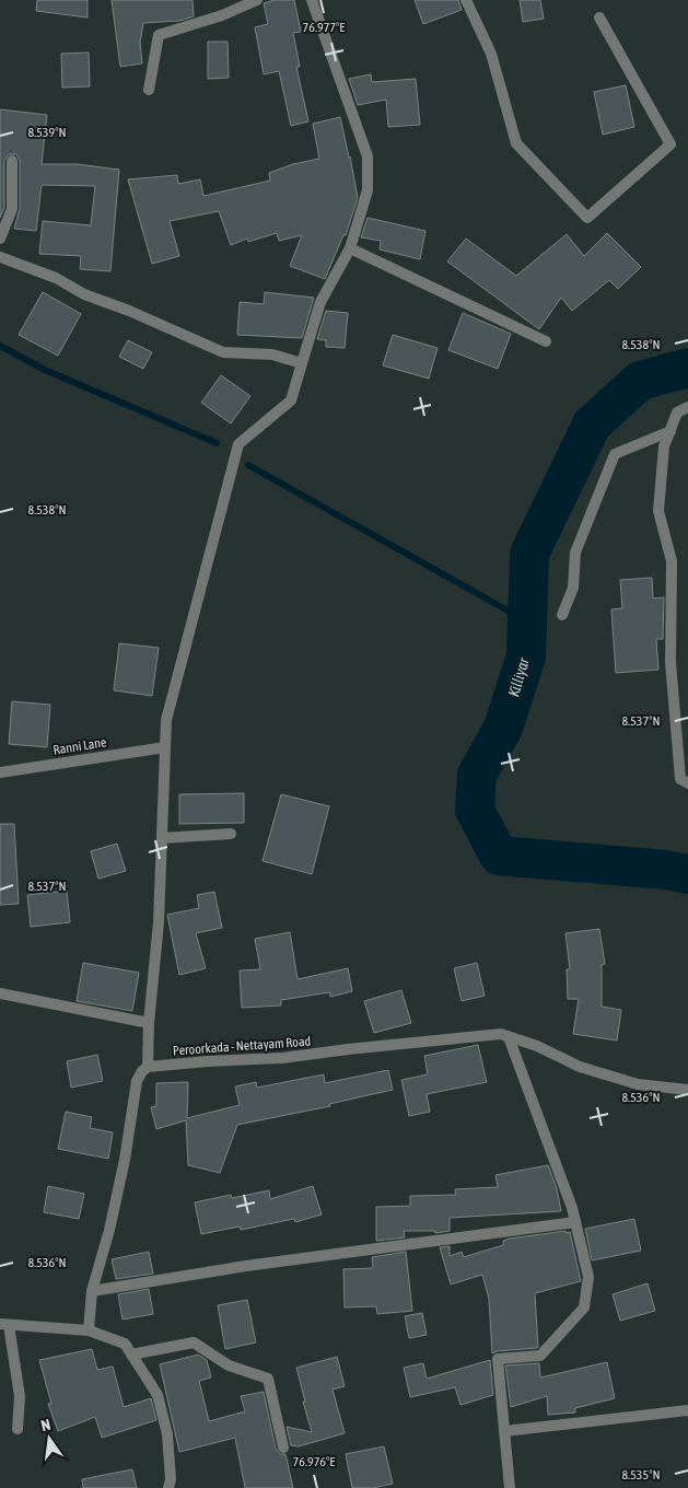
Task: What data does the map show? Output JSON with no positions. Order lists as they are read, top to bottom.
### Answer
{
  "streets": {
    "street": ["Ranni Lane", "Peroorkada - Nettayam Road"]
  },
  "water": ["Killiyar"],
  "north": "top",
  "coordinates": [
    "76.977°E",
    "8.539°N",
    "8.538°N",
    "8.537°N",
    "8.536°N",
    "76.976°E",
    "8.535°N"
  ]
}
